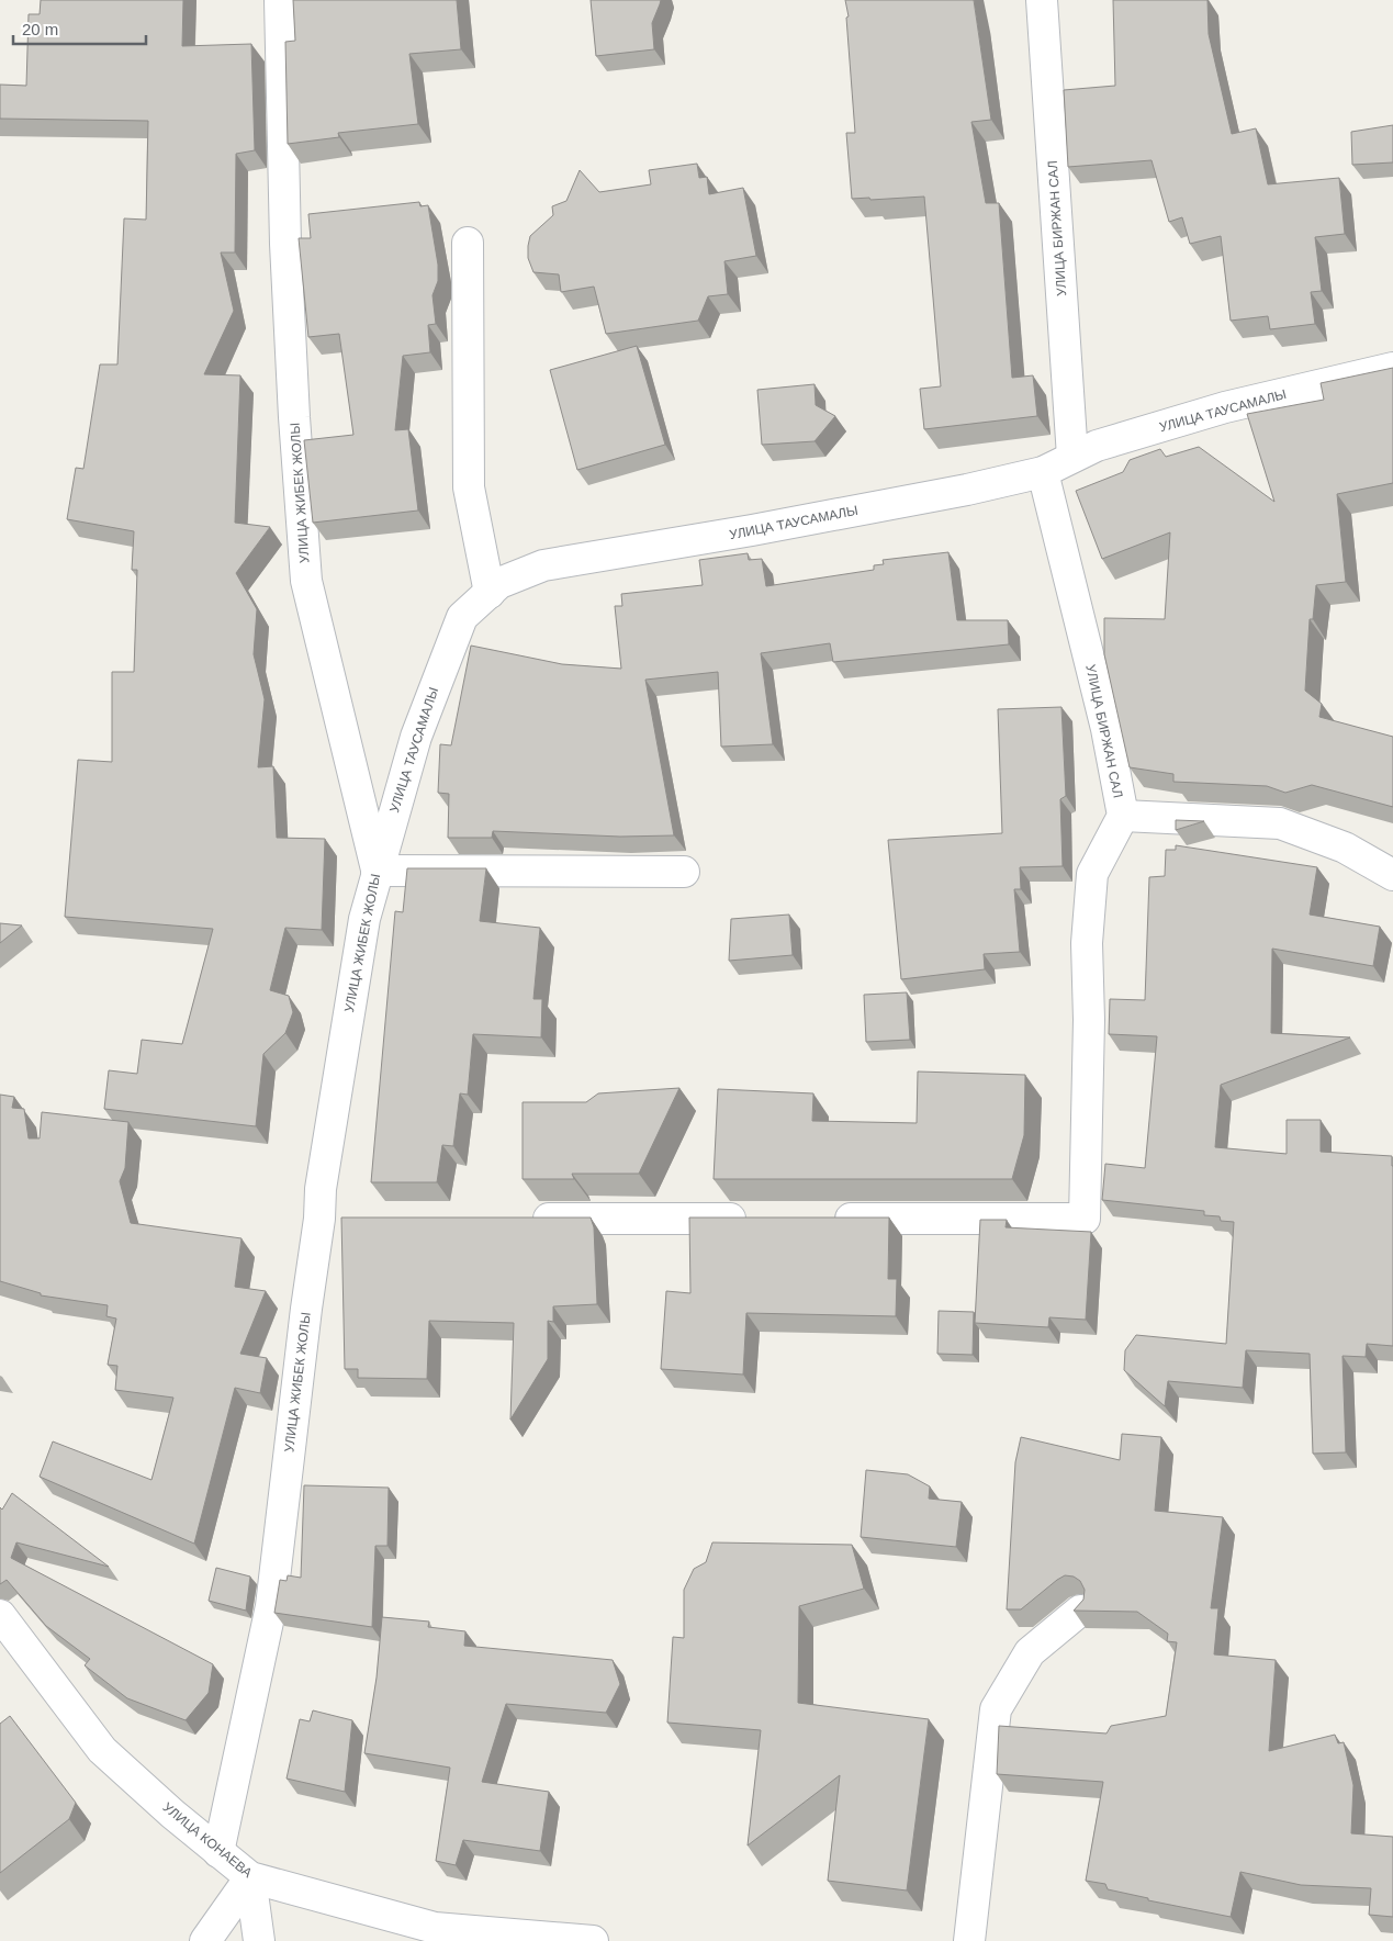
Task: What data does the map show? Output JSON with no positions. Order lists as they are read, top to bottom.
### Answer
{
  "streets": {
    "street": [
      "УЛИЦА БИРЖАН САЛ",
      "УЛИЦА ТАУСАМАЛЫ",
      "УЛИЦА ЖИБЕК ЖОЛЫ",
      "УЛИЦА КОНАЕВА"
    ]
  },
  "crossings": [
    ["УЛИЦА БИРЖАН САЛ", "УЛИЦА ТАУСАМАЛЫ"],
    ["УЛИЦА ТАУСАМАЛЫ", "УЛИЦА ЖИБЕК ЖОЛЫ"],
    ["УЛИЦА ЖИБЕК ЖОЛЫ", "УЛИЦА КОНАЕВА"]
  ],
  "scale_bar": "20 m"
}
